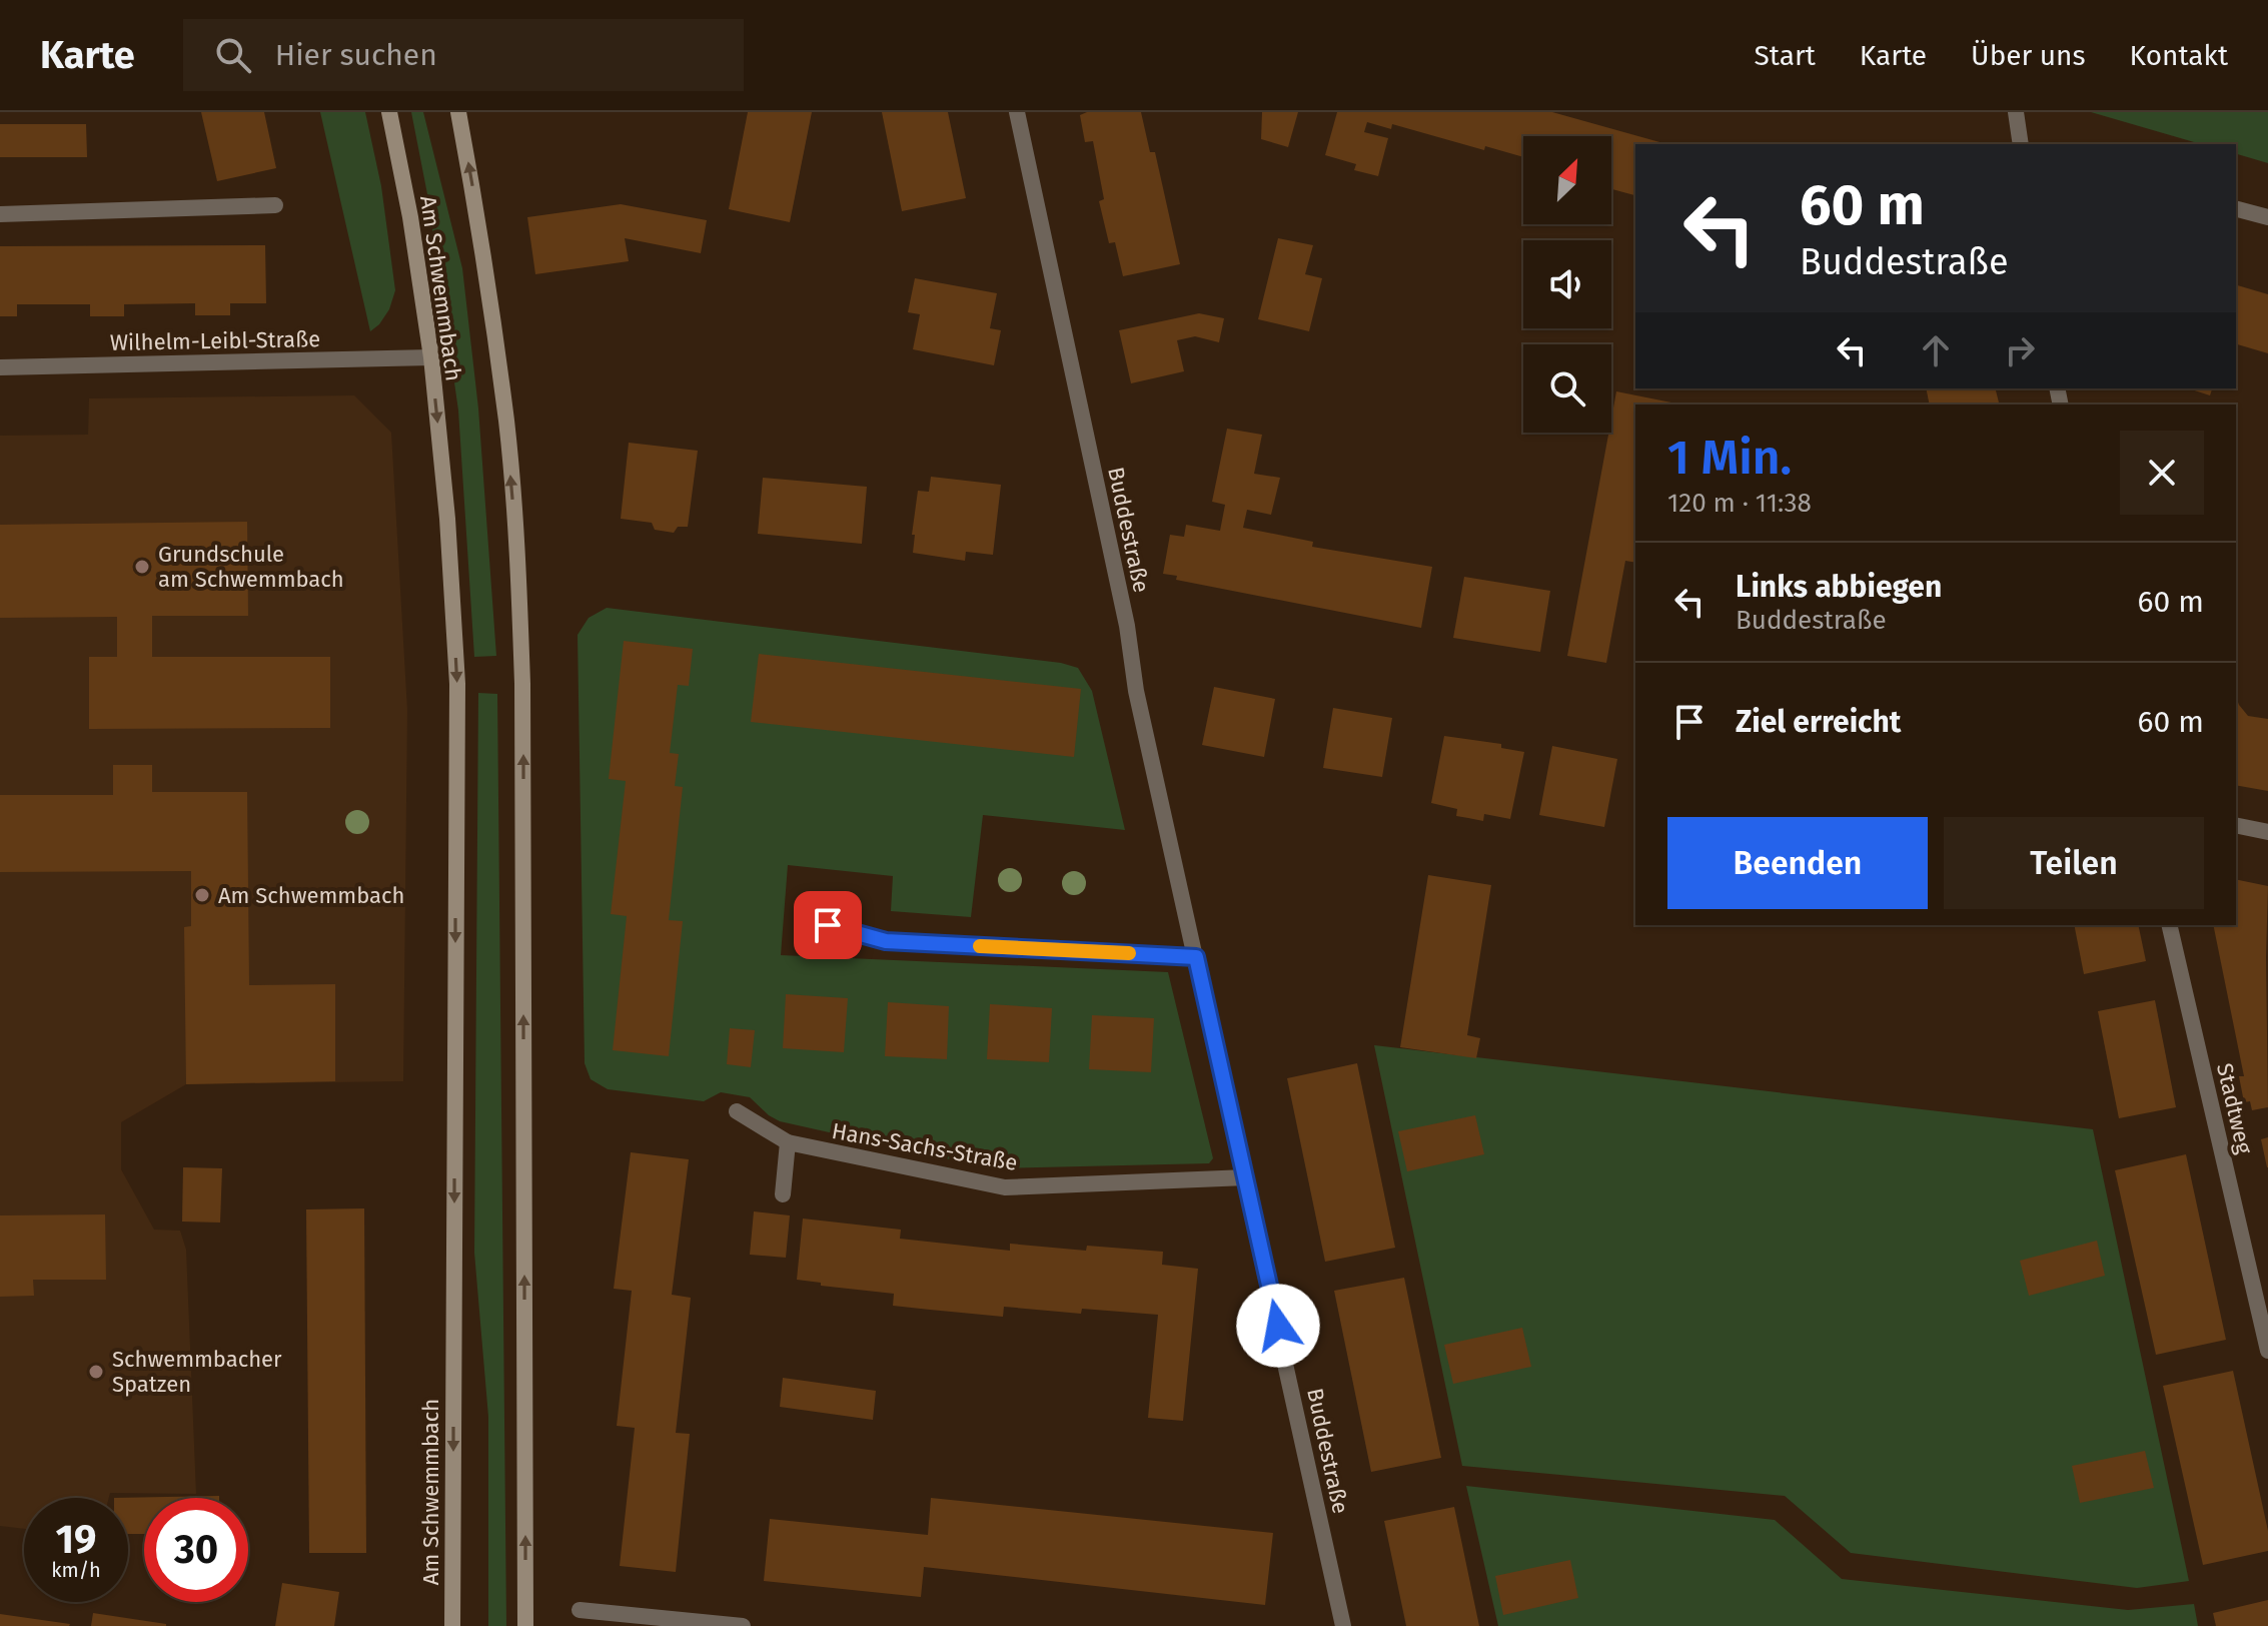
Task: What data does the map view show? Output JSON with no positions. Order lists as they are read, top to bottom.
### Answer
{
  "streets": {
    "main road": ["Am Schwemmbach"],
    "street": [
      "Wilhelm-Leibl-Straße",
      "Buddestraße",
      "Stadtweg",
      "Hans-Sachs-Straße"
    ]
  },
  "crossings": [
    ["Am Schwemmbach", "Wilhelm-Leibl-Straße"],
    ["Buddestraße", "Hans-Sachs-Straße"]
  ],
  "places": ["Grundschule am Schwemmbach", "Am Schwemmbach", "Schwemmbacher Spatzen"],
  "north": "top right",
  "page": {
    "header": "Karte",
    "search": "Hier suchen",
    "nav": [
      "Start",
      "Karte",
      "Über uns",
      "Kontakt"
    ],
    "turn": ["60 m", "Buddestraße"],
    "heading": ["1 Min.", "120 m · 11:38"],
    "list": [
      {
        "name": "Links abbiegen",
        "note": "Buddestraße",
        "value": "60 m"
      },
      {
        "name": "Ziel erreicht",
        "value": "60 m"
      }
    ],
    "buttons": ["Beenden", "Teilen"],
    "speed": "19 km/h",
    "limit": "30"
  }
}
